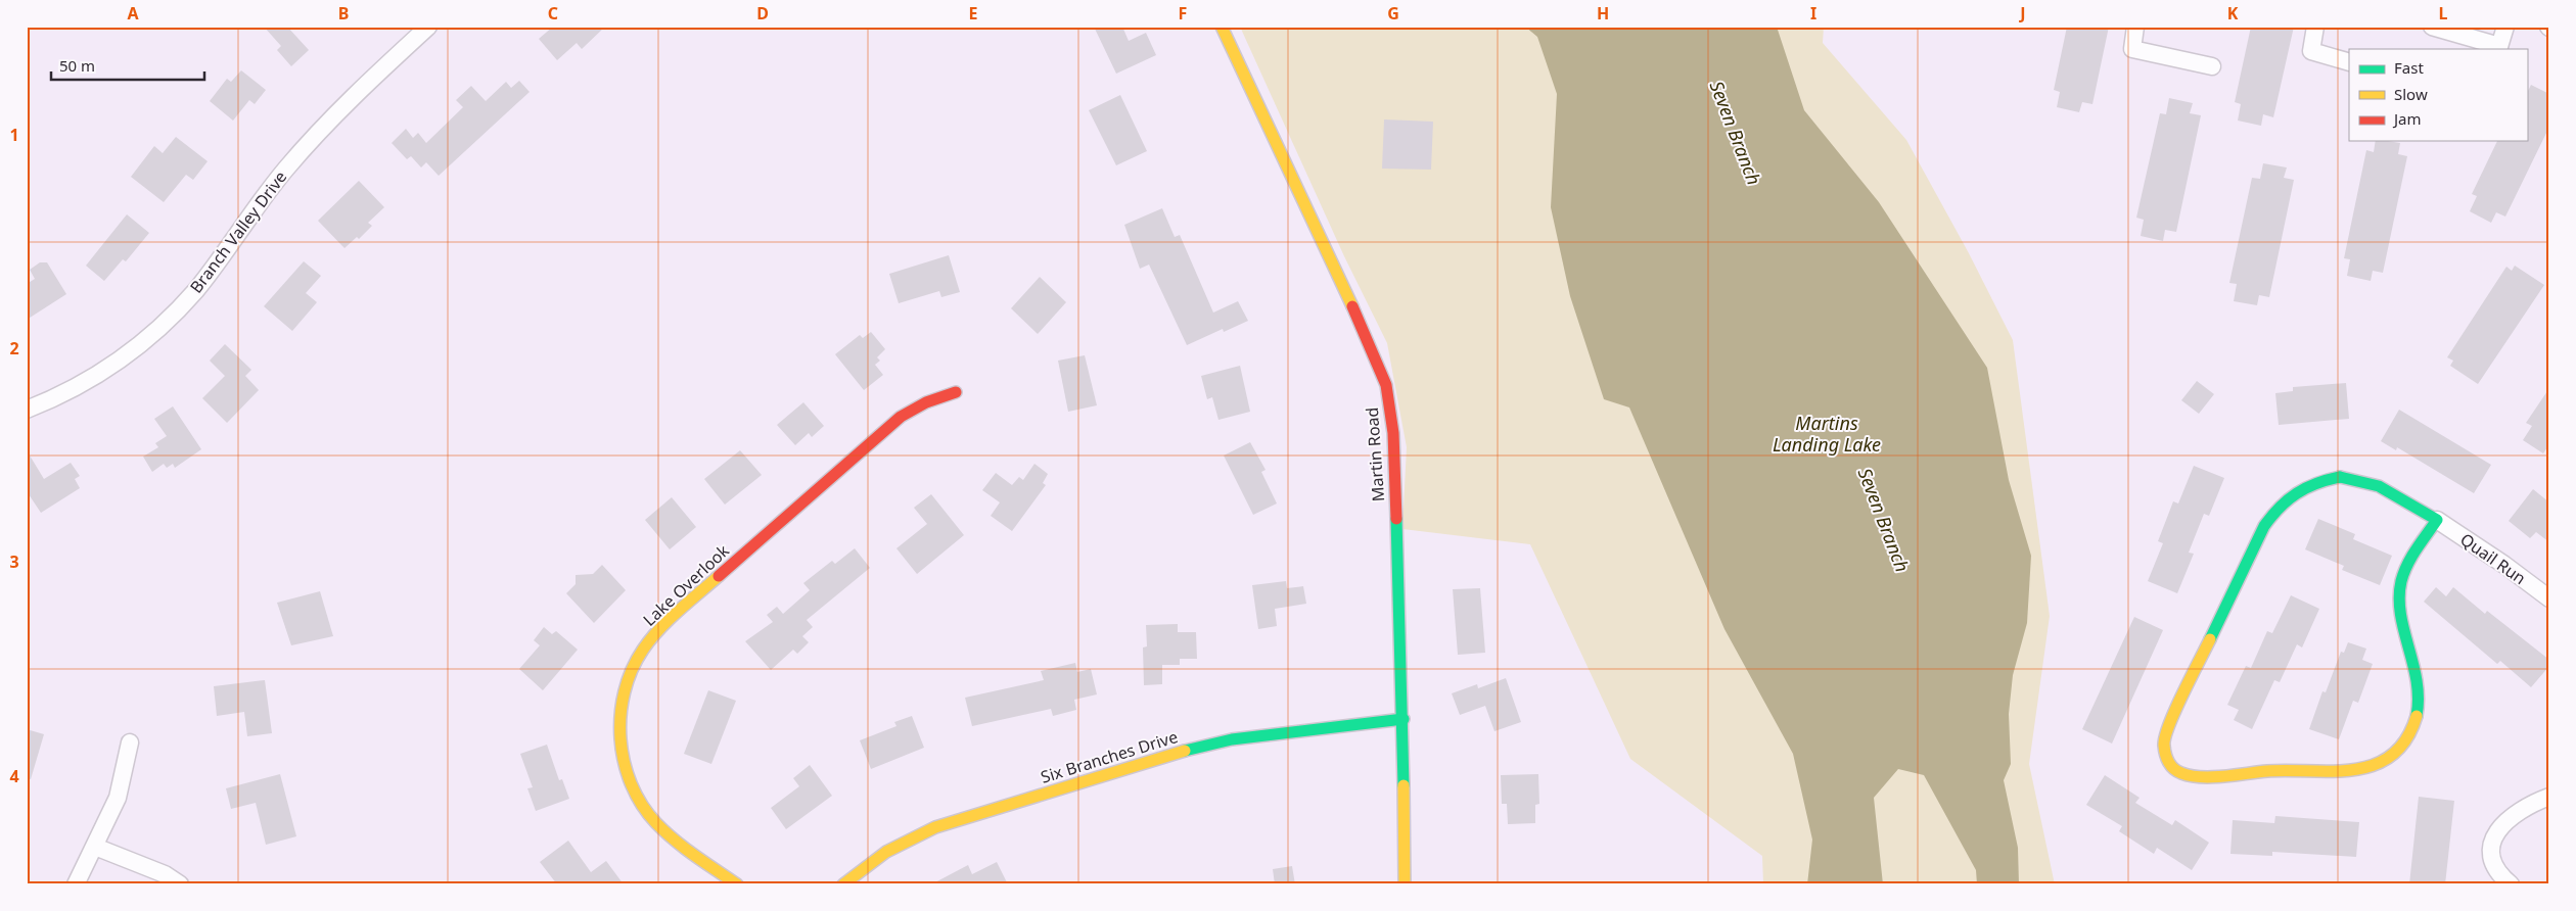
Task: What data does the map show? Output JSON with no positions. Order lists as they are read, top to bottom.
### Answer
{
  "streets": {
    "street": [
      "Branch Valley Drive",
      "Martin Road",
      "Quail Run",
      "Lake Overlook",
      "Six Branches Drive"
    ]
  },
  "crossings": [
    ["Martin Road", "Six Branches Drive"]
  ],
  "water": ["Seven Branch", "Martins Landing Lake"],
  "legend": ["Fast", "Slow", "Jam"],
  "scale_bar": "50 m",
  "grid": {
    "columns": [
      "A",
      "B",
      "C",
      "D",
      "E",
      "F",
      "G",
      "H",
      "I",
      "J",
      "K",
      "L"
    ],
    "rows": [
      "1",
      "2",
      "3",
      "4"
    ]
  }
}
